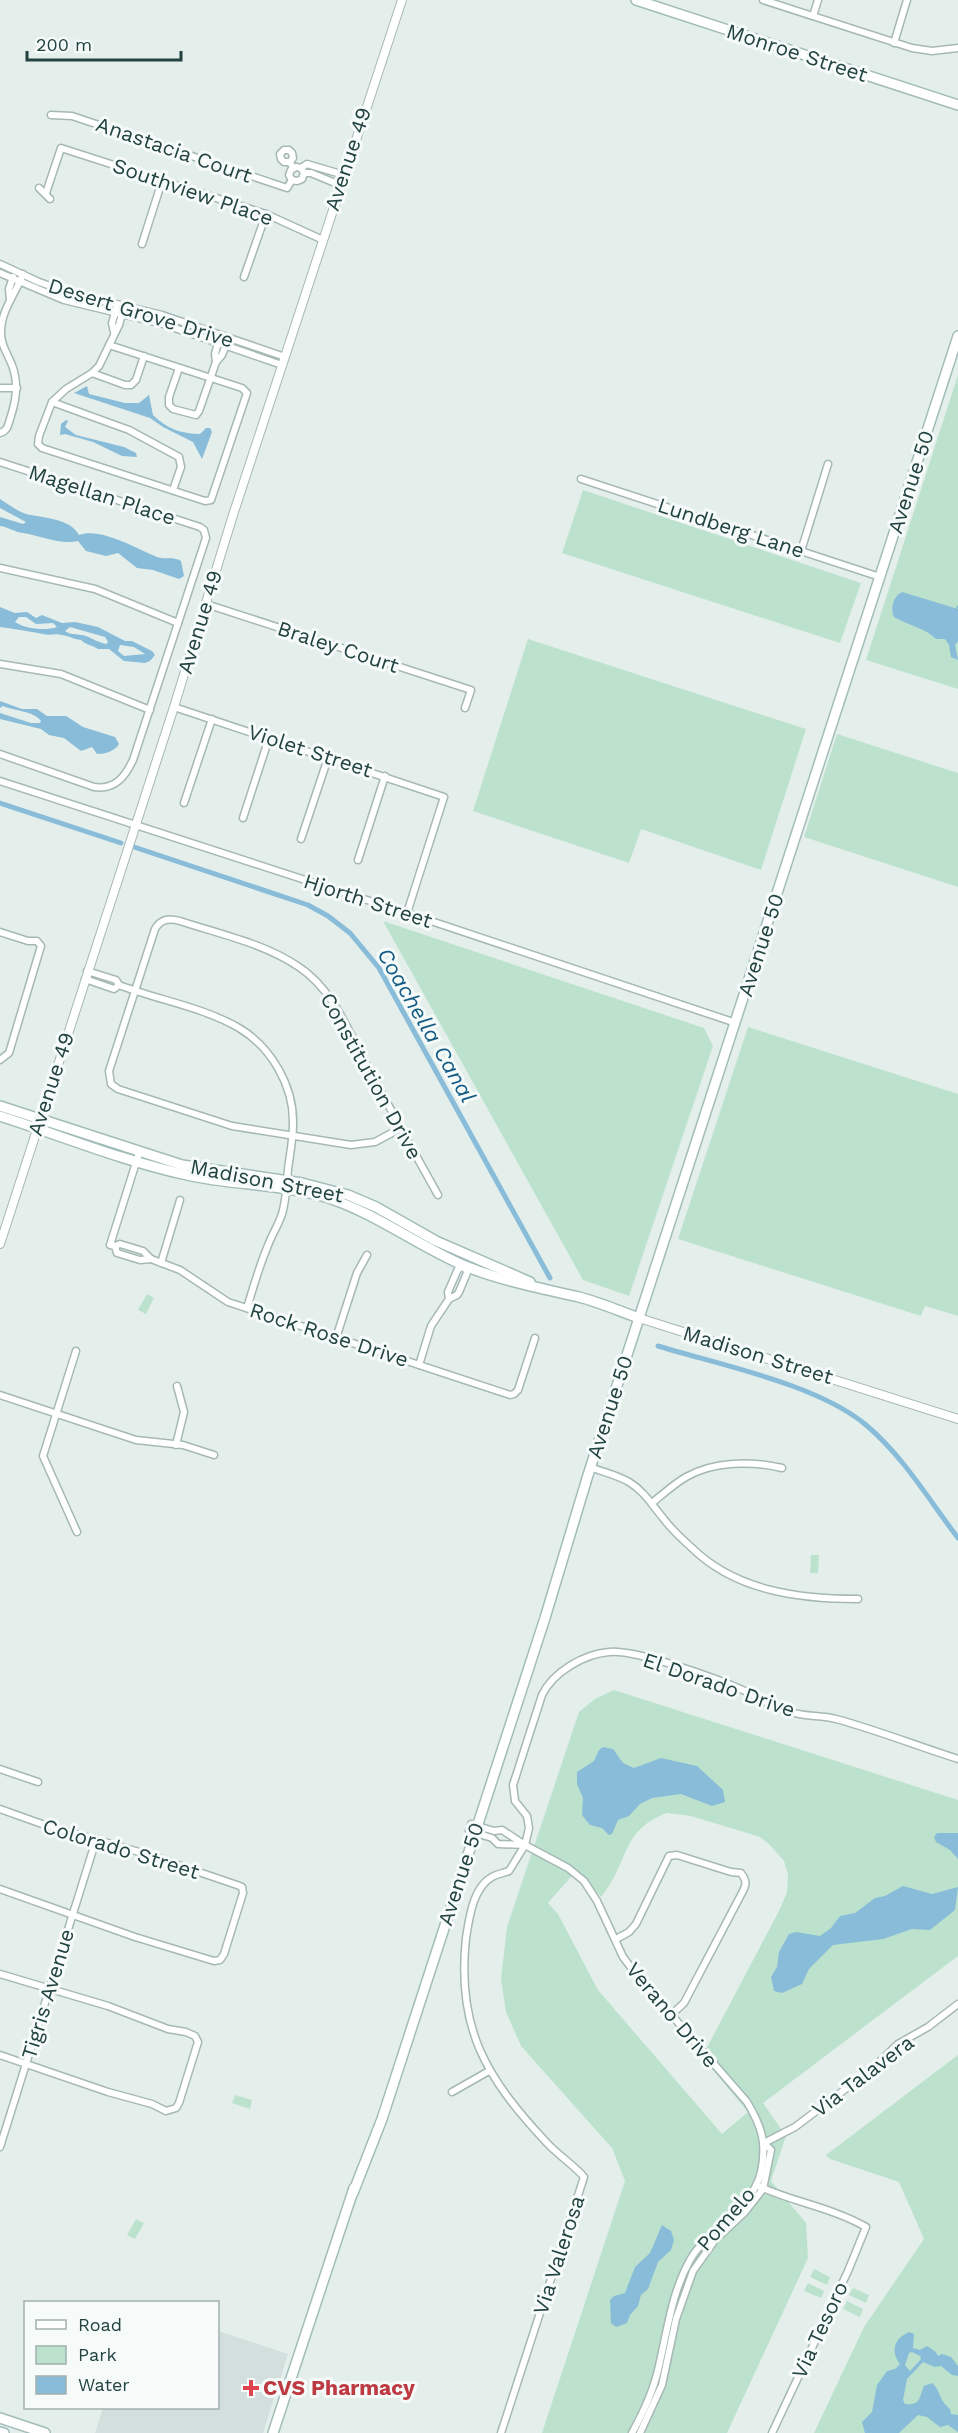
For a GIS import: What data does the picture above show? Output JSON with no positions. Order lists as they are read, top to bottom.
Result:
{
  "streets": {
    "main road": ["Monroe Street", "Avenue 50", "Madison Street"],
    "street": [
      "Anastacia Court",
      "Avenue 49",
      "Southview Place",
      "Desert Grove Drive",
      "Magellan Place",
      "Lundberg Lane",
      "Braley Court",
      "Violet Street",
      "Hjorth Street",
      "Constitution Drive",
      "Rock Rose Drive",
      "El Dorado Drive",
      "Colorado Street",
      "Tigris Avenue",
      "Verano Drive",
      "Via Talavera",
      "Pomelo",
      "Via Valerosa",
      "Via Tesoro"
    ]
  },
  "crossings": [
    ["Avenue 49", "Southview Place"],
    ["Avenue 49", "Desert Grove Drive"],
    ["Avenue 49", "Braley Court"],
    ["Avenue 49", "Violet Street"],
    ["Avenue 49", "Hjorth Street"],
    ["Avenue 49", "Madison Street"],
    ["Avenue 50", "Lundberg Lane"],
    ["Avenue 50", "Hjorth Street"],
    ["Avenue 50", "Madison Street"],
    ["Avenue 50", "Verano Drive"],
    ["Violet Street", "Hjorth Street"],
    ["Madison Street", "Rock Rose Drive"],
    ["El Dorado Drive", "Verano Drive"],
    ["El Dorado Drive", "Via Valerosa"],
    ["Colorado Street", "Tigris Avenue"],
    ["Verano Drive", "Via Talavera"],
    ["Verano Drive", "Pomelo"],
    ["Verano Drive", "Via Valerosa"],
    ["Via Talavera", "Pomelo"],
    ["Pomelo", "Via Tesoro"]
  ],
  "water": ["Coachella Canal"],
  "places": {
    "health": ["CVS Pharmacy"]
  },
  "legend": ["Road", "Park", "Water"],
  "scale_bar": "200 m"
}
